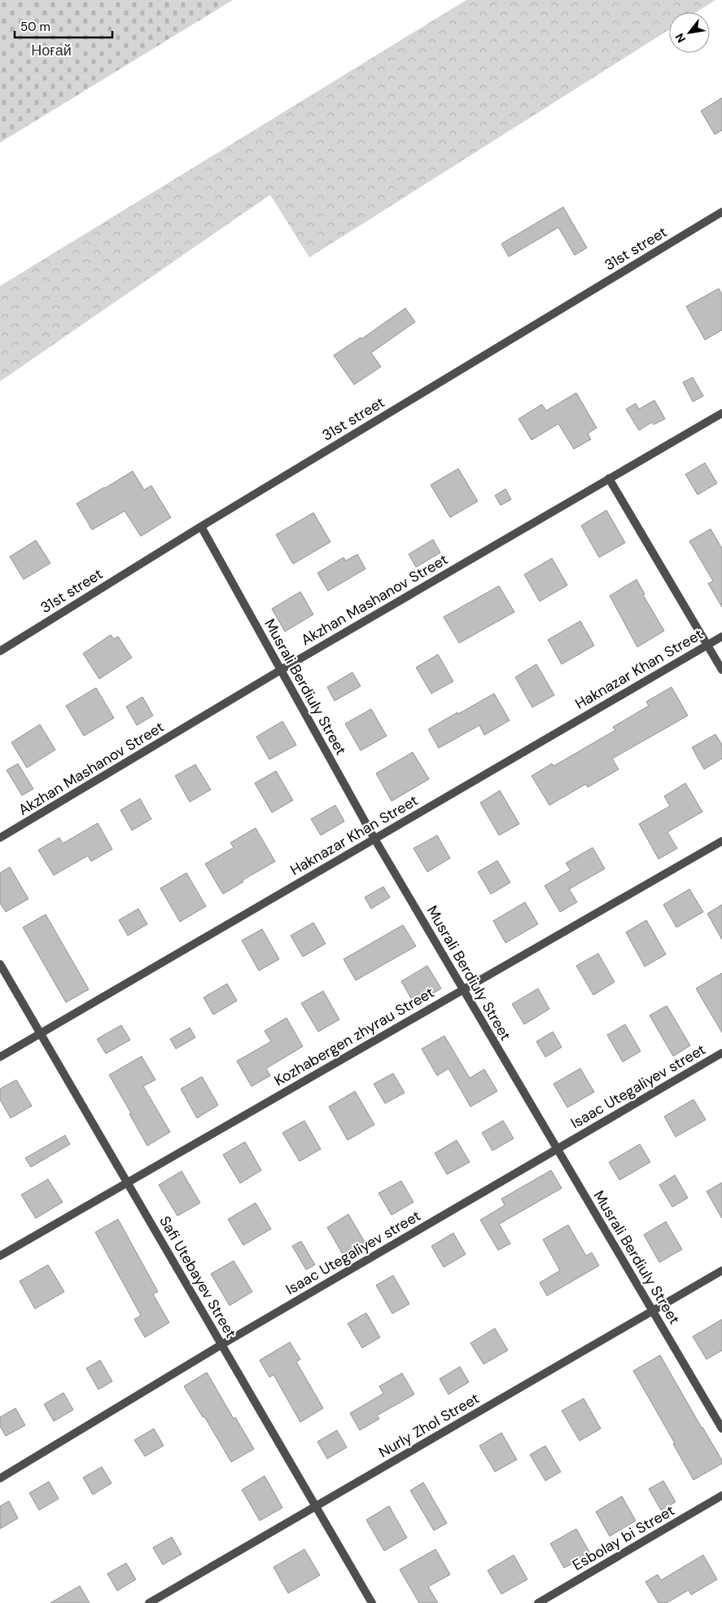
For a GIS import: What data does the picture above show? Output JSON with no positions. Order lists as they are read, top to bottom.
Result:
{
  "streets": {
    "street": [
      "31st street",
      "Akzhan Mashanov Street",
      "Haknazar Khan Street",
      "Musrali Berdiuly Street",
      "Kozhabergen zhyrau Street",
      "Isaac Utegaliyev street",
      "Safi Utebayev Street",
      "Nurly Zhol Street",
      "Esbolay bi Street"
    ]
  },
  "crossings": [
    ["31st street", "Musrali Berdiuly Street"],
    ["Akzhan Mashanov Street", "Musrali Berdiuly Street"],
    ["Haknazar Khan Street", "Musrali Berdiuly Street"],
    ["Haknazar Khan Street", "Safi Utebayev Street"],
    ["Musrali Berdiuly Street", "Kozhabergen zhyrau Street"],
    ["Musrali Berdiuly Street", "Isaac Utegaliyev street"],
    ["Musrali Berdiuly Street", "Nurly Zhol Street"],
    ["Kozhabergen zhyrau Street", "Safi Utebayev Street"],
    ["Isaac Utegaliyev street", "Safi Utebayev Street"],
    ["Safi Utebayev Street", "Nurly Zhol Street"]
  ],
  "parks": ["Ноғай"],
  "scale_bar": "50 m",
  "north": "bottom left"
}
